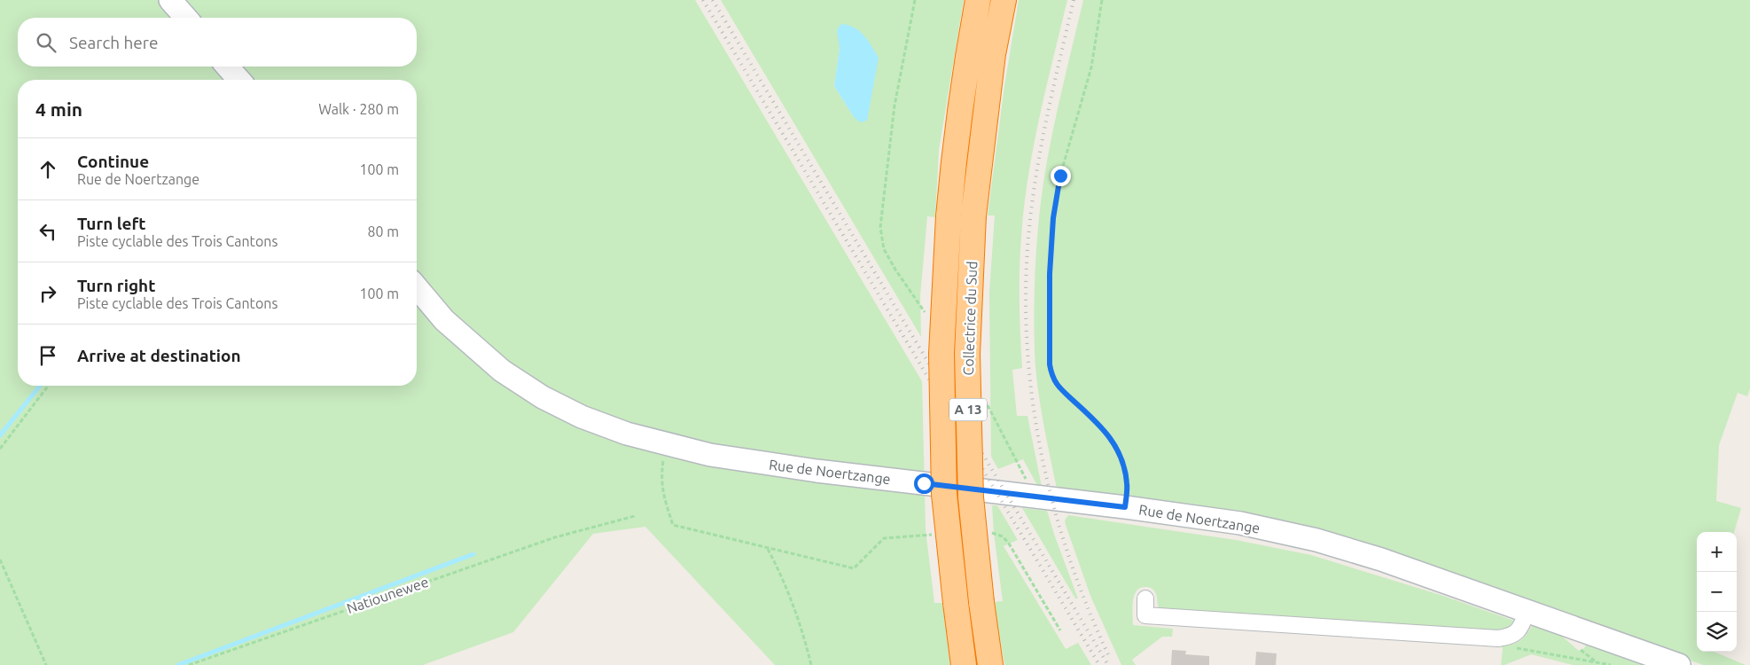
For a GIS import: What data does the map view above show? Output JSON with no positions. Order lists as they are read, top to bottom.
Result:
{
  "streets": {
    "highway": ["Collectrice du Sud", "A 13"],
    "main road": ["Rue de Noertzange"],
    "path": ["Natiounewee"]
  },
  "page": {
    "search": "Search here",
    "heading": ["4 min", "Walk · 280 m"],
    "list": [
      ["Continue", "Rue de Noertzange", "100 m"],
      ["Turn left", "Piste cyclable des Trois Cantons", "80 m"],
      ["Turn right", "Piste cyclable des Trois Cantons", "100 m"],
      "Arrive at destination"
    ],
    "map_buttons": ["+", "−"]
  }
}
